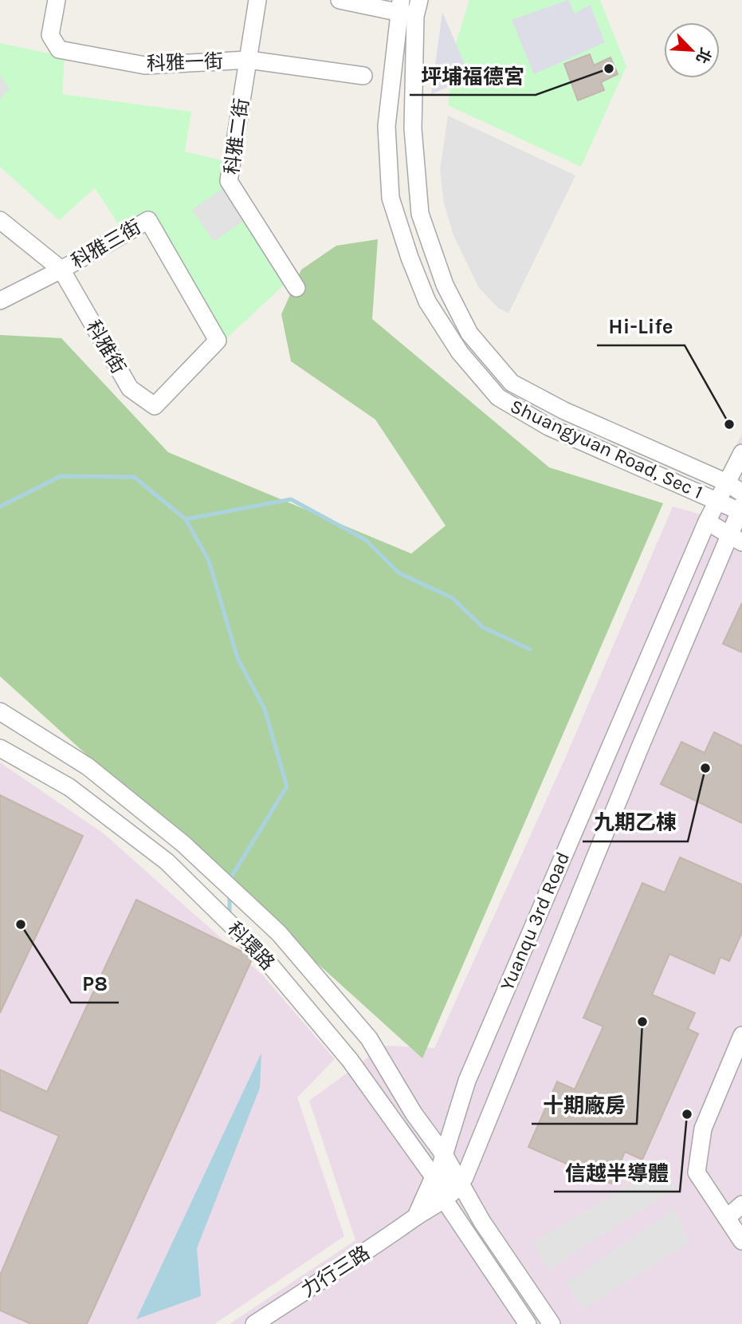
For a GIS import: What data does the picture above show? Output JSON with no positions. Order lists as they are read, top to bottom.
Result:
{
  "streets": {
    "street": [
      "科雅一街",
      "科雅二街",
      "科雅三街",
      "科雅街",
      "Shuangyuan Road, Sec 1",
      "Yuanqu 3rd Road",
      "科環路",
      "力行三路"
    ]
  },
  "crossings": [
    ["科雅一街", "科雅二街"],
    ["科雅三街", "科雅街"],
    ["Shuangyuan Road, Sec 1", "Yuanqu 3rd Road"],
    ["Yuanqu 3rd Road", "科環路"],
    ["Yuanqu 3rd Road", "力行三路"],
    ["科環路", "力行三路"]
  ],
  "places": [
    "坪埔福德宮",
    "Hi-Life",
    "九期乙棟",
    "P8",
    "十期廠房",
    "信越半導體"
  ],
  "north": "bottom right"
}
